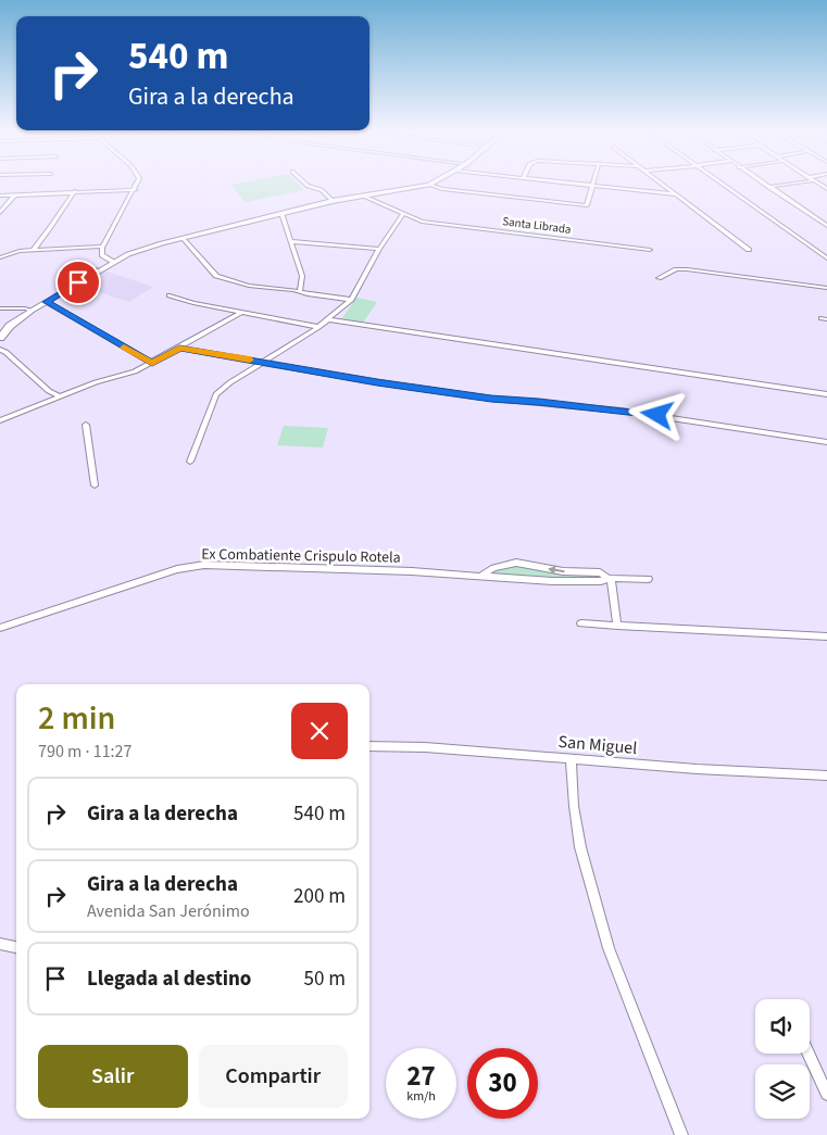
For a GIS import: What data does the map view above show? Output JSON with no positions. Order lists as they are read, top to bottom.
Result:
{
  "streets": {
    "street": ["Santa Librada", "Ex Combatiente Crispulo Rotela", "San Miguel"]
  },
  "page": {
    "turn": ["540 m", "Gira a la derecha"],
    "heading": ["2 min", "790 m · 11:27"],
    "list": [
      {
        "name": "Gira a la derecha",
        "value": "540 m"
      },
      {
        "name": "Gira a la derecha",
        "note": "Avenida San Jerónimo",
        "value": "200 m"
      },
      {
        "name": "Llegada al destino",
        "value": "50 m"
      }
    ],
    "buttons": ["Salir", "Compartir"],
    "speed": "27 km/h",
    "limit": "30"
  }
}
